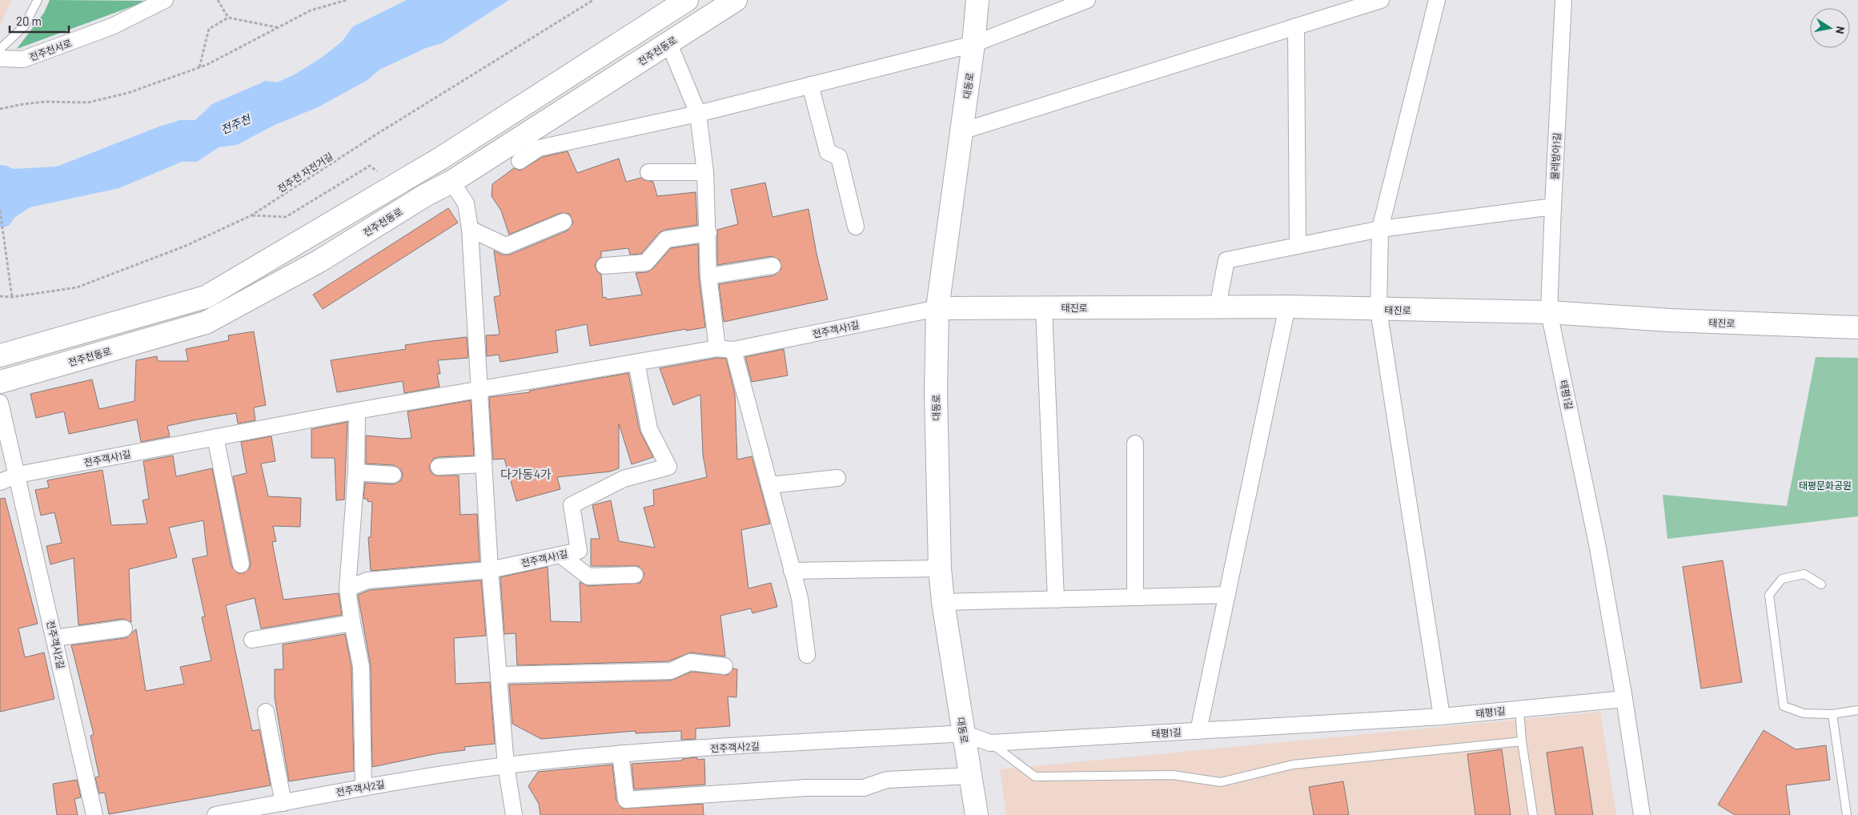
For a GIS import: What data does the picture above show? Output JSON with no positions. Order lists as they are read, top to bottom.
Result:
{
  "streets": {
    "street": [
      "전주천서로",
      "전주천동로",
      "대동로",
      "물레방아1길",
      "태진로",
      "전주객사1길",
      "태평1길",
      "전주객사2길"
    ],
    "path": ["전주천 자전거길"]
  },
  "crossings": [
    ["대동로", "태진로"],
    ["대동로", "전주객사1길"],
    ["대동로", "태평1길"],
    ["대동로", "전주객사2길"],
    ["물레방아1길", "태진로"],
    ["물레방아1길", "태평1길"],
    ["태진로", "전주객사1길"],
    ["태진로", "태평1길"],
    ["전주객사1길", "전주객사2길"],
    ["태평1길", "전주객사2길"]
  ],
  "districts": ["다가동4가"],
  "water": ["전주천"],
  "parks": ["태평문화공원"],
  "scale_bar": "20 m",
  "north": "right"
}
